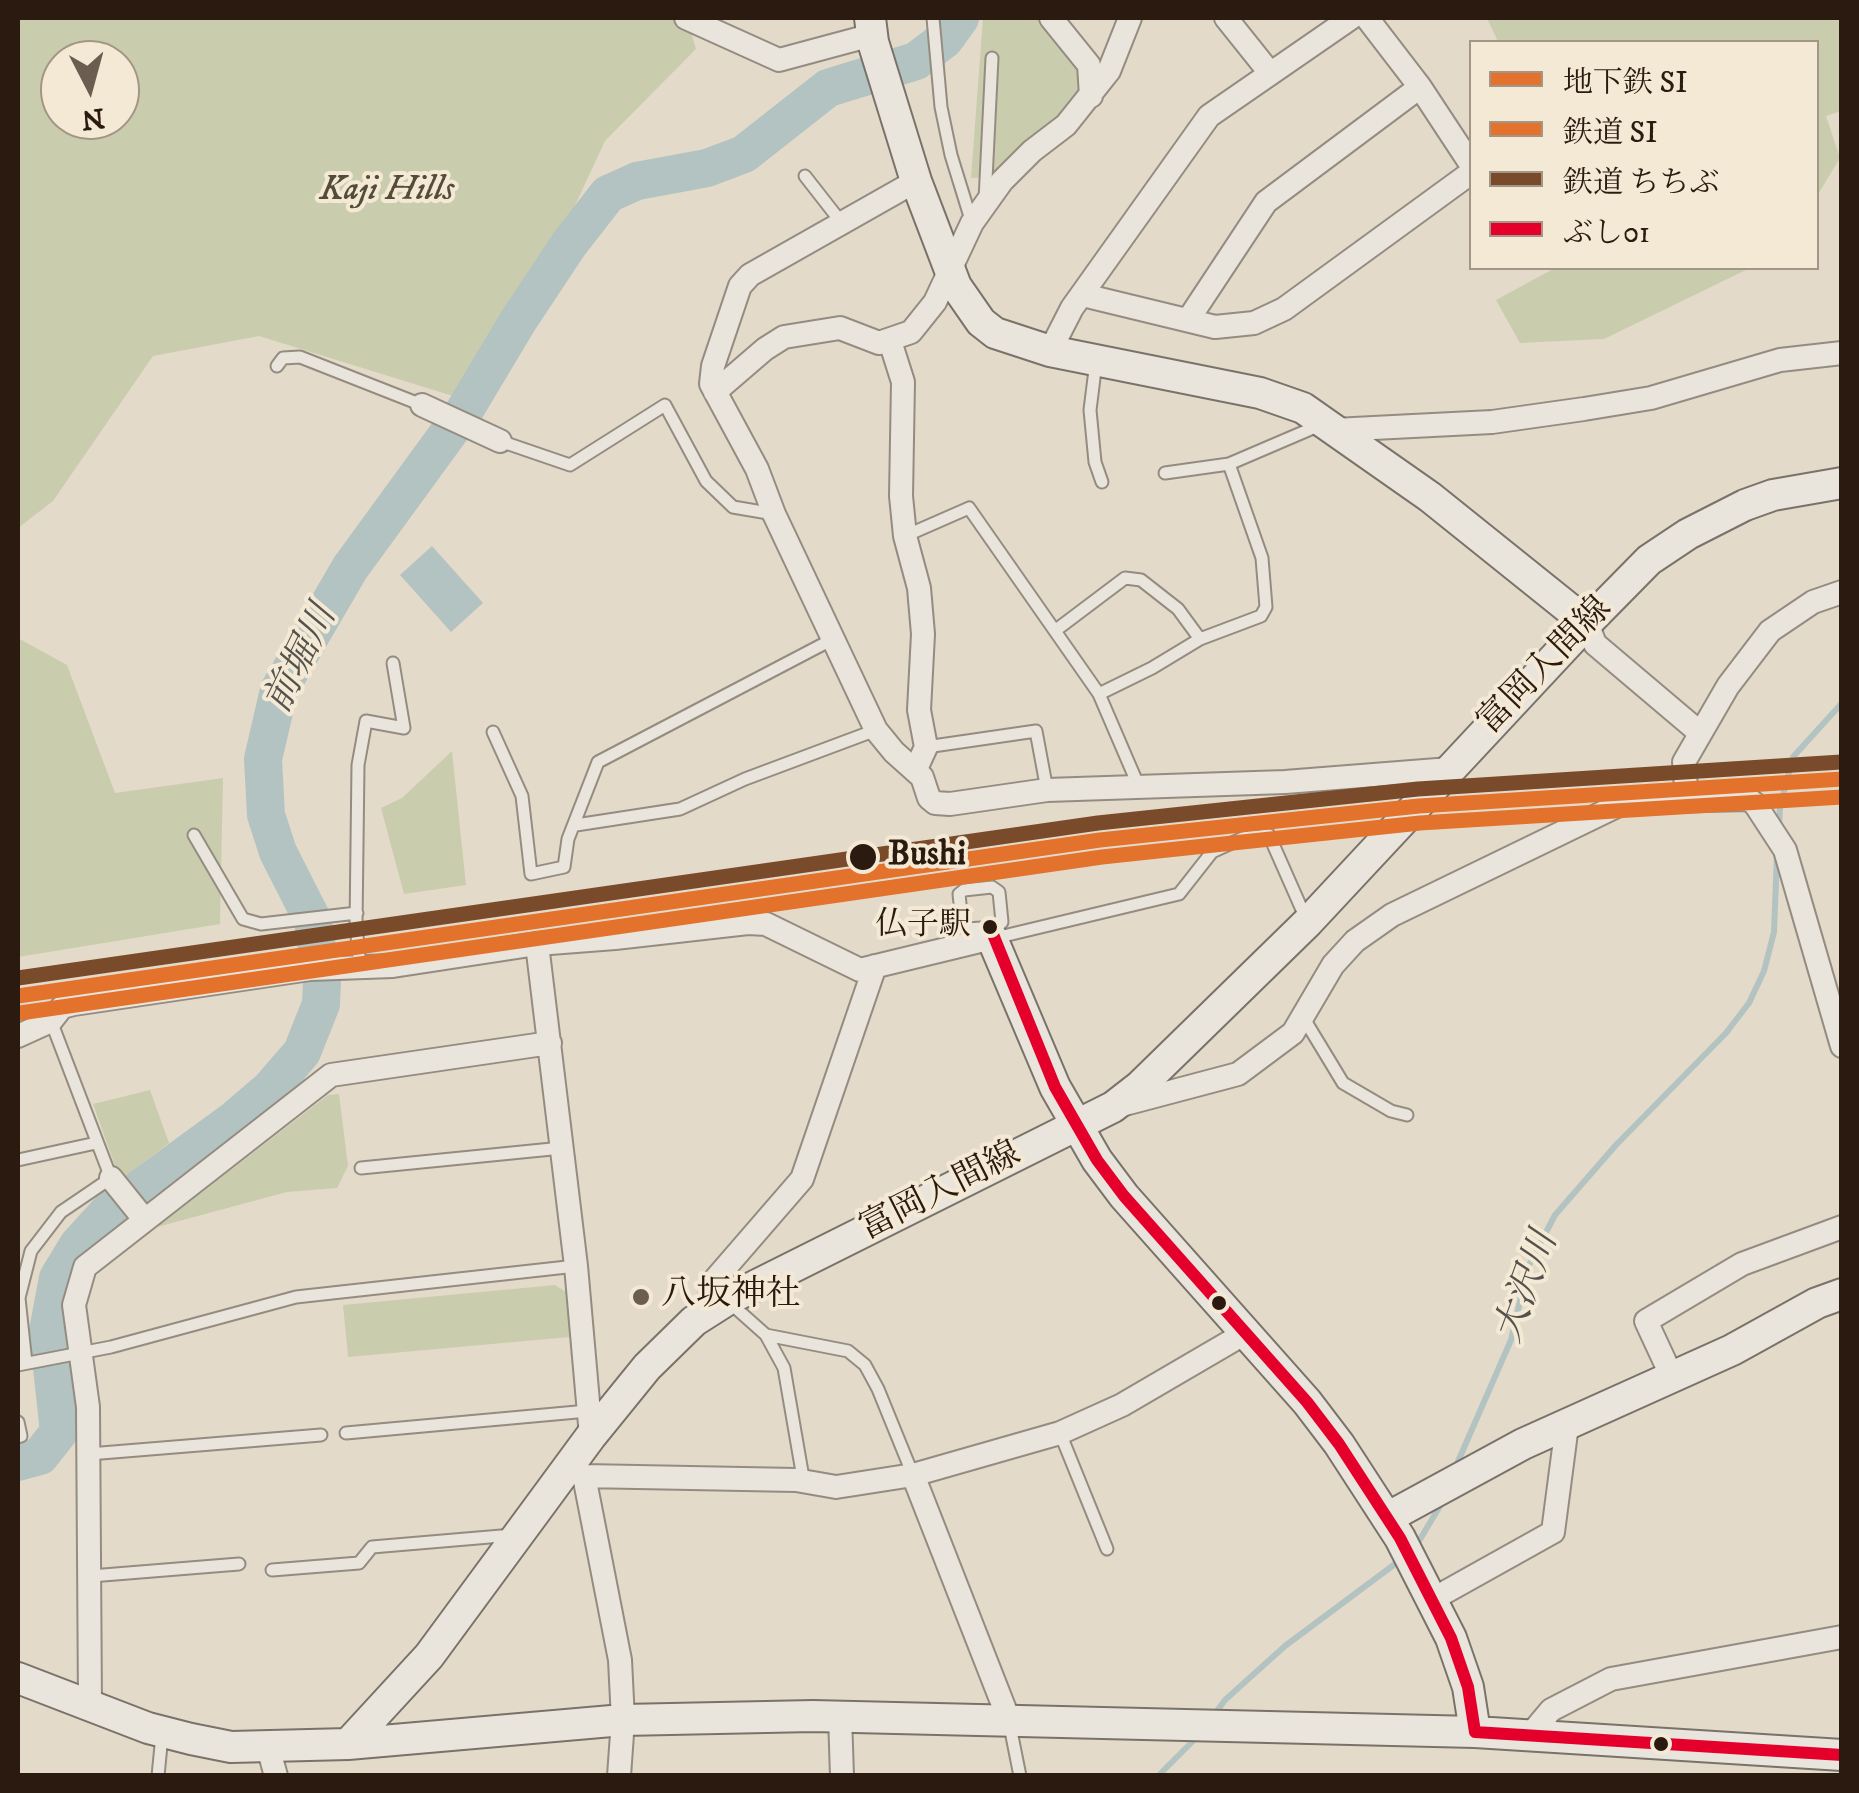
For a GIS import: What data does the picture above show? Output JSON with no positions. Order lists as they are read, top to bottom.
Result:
{
  "streets": {
    "street": ["富岡入間線"]
  },
  "water": ["前堀川", "大沢川"],
  "parks": ["Kaji Hills"],
  "places": ["Bushi", "仏子駅", "八坂神社"],
  "lines": [
    "rail line ちちぶ",
    "metro line SI",
    "rail line SI",
    "transit line ぶし01"
  ],
  "legend": [
    "地下鉄 SI",
    "鉄道 SI",
    "鉄道 ちちぶ",
    "ぶし01"
  ],
  "north": "bottom"
}
